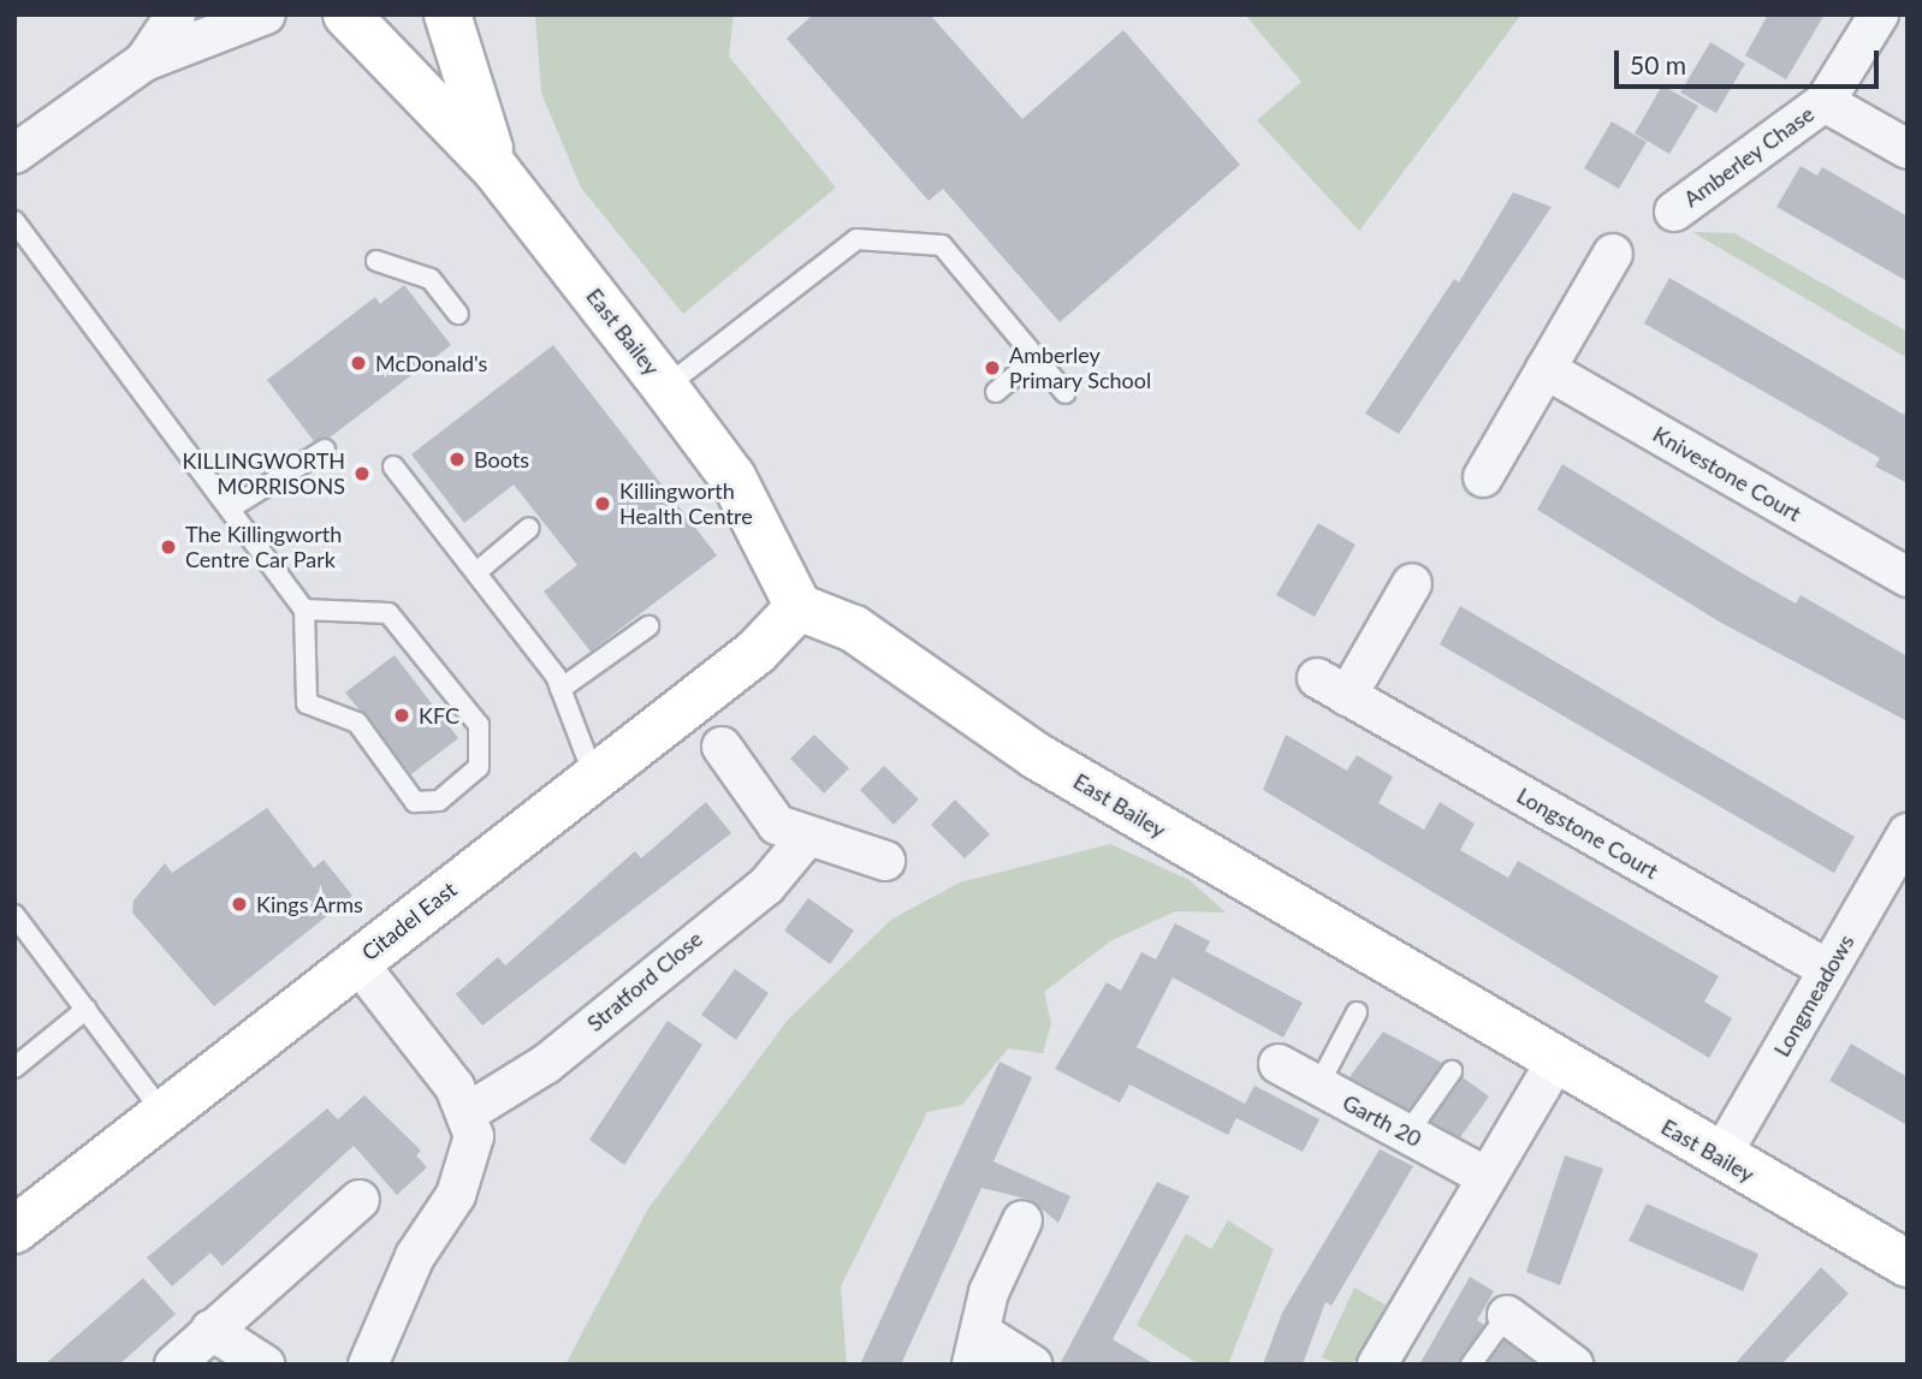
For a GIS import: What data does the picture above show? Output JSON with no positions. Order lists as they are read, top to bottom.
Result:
{
  "streets": {
    "street": [
      "Amberley Chase",
      "East Bailey",
      "Knivestone Court",
      "Longstone Court",
      "Citadel East",
      "Stratford Close",
      "Longmeadows",
      "Garth 20"
    ]
  },
  "crossings": [
    ["East Bailey", "Citadel East"],
    ["East Bailey", "Longmeadows"],
    ["Longstone Court", "Longmeadows"]
  ],
  "places": [
    "McDonald's",
    "Amberley Primary School",
    "Boots",
    "KILLINGWORTH MORRISONS",
    "Killingworth Health Centre",
    "The Killingworth Centre Car Park",
    "KFC",
    "Kings Arms"
  ],
  "scale_bar": "50 m"
}
